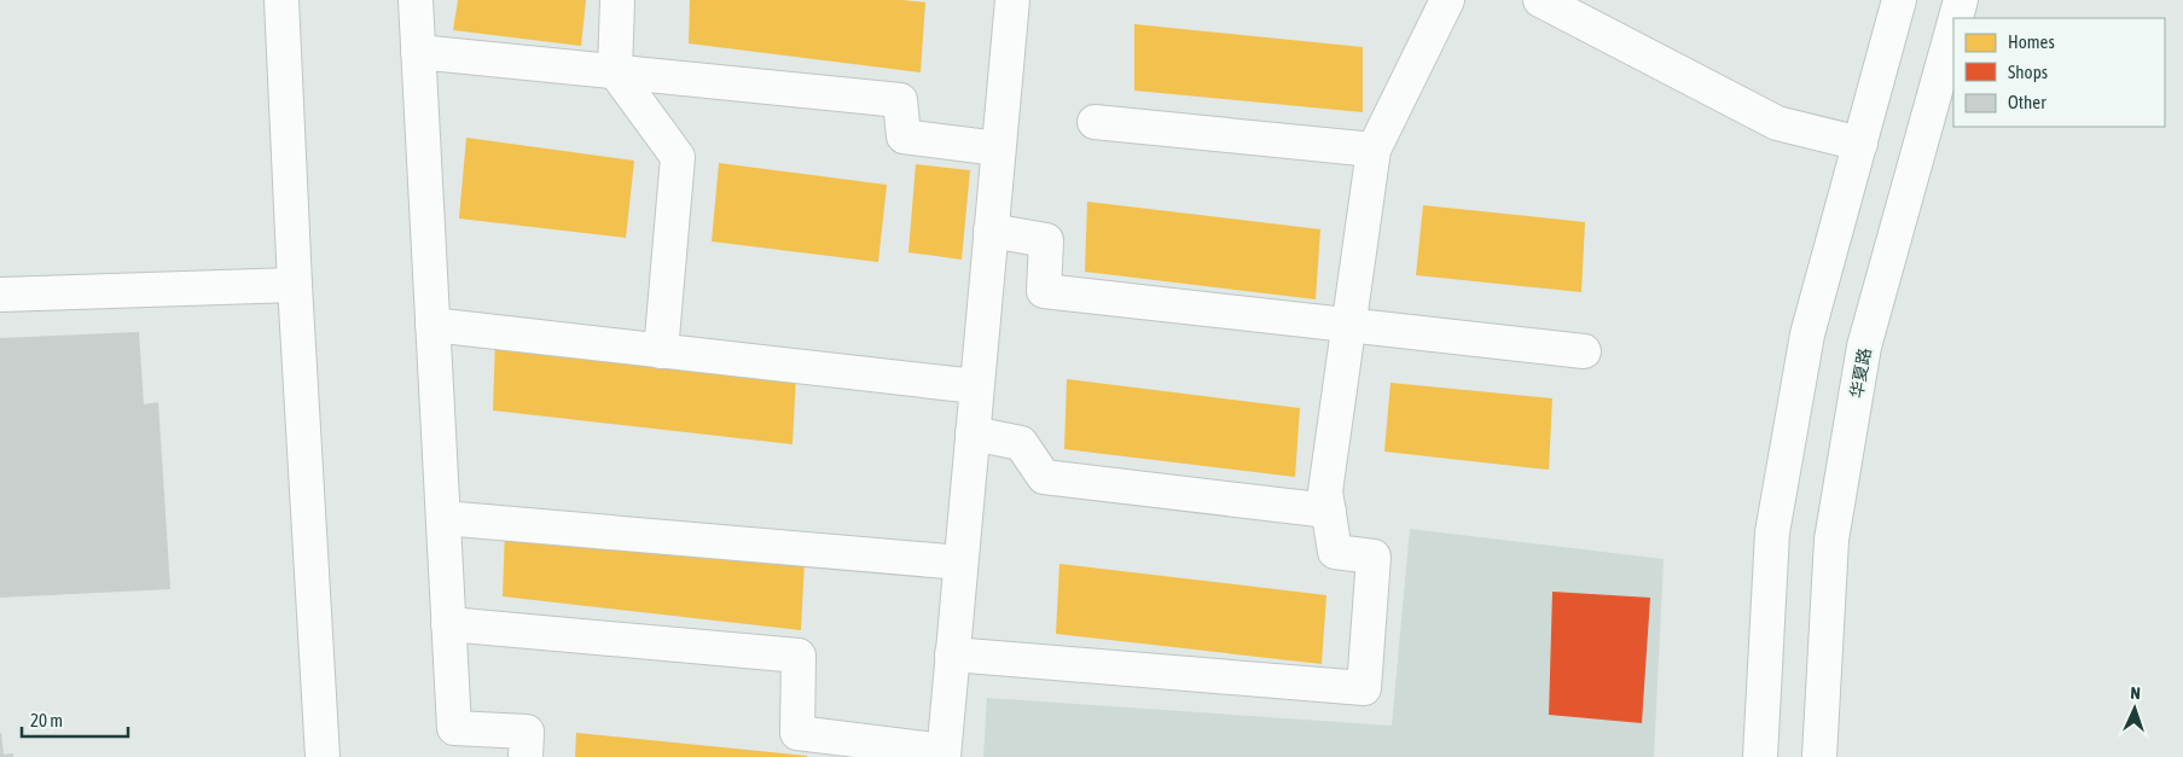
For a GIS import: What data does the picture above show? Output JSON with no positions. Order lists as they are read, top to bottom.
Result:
{
  "streets": {
    "street": ["华夏路"]
  },
  "legend": ["Homes", "Shops", "Other"],
  "scale_bar": "20 m",
  "north": "top"
}
